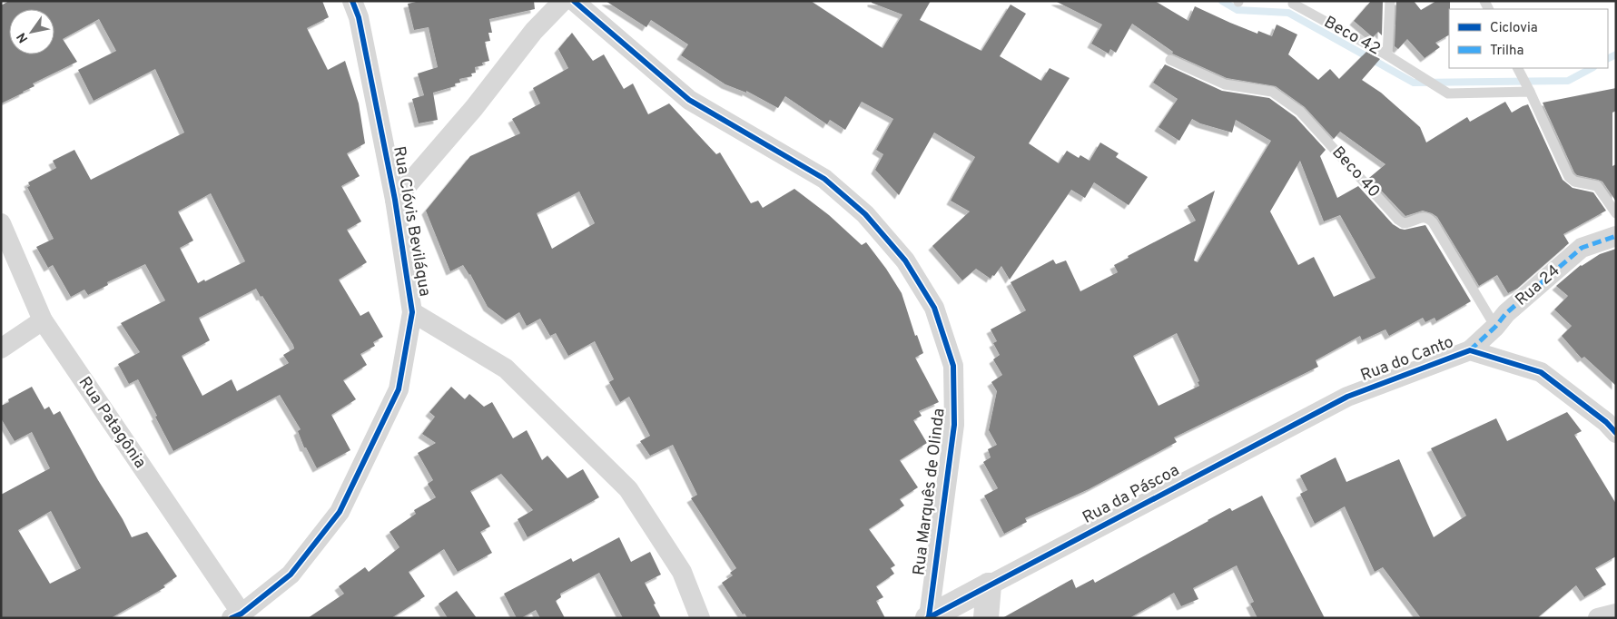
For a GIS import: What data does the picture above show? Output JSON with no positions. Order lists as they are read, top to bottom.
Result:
{
  "streets": {
    "street": [
      "Rua Clóvis Beviláqua",
      "Rua 24",
      "Rua do Canto",
      "Rua Patagônia",
      "Rua Marquês de Olinda",
      "Rua da Páscoa"
    ],
    "lane": ["Beco 42", "Beco 40"]
  },
  "crossings": [
    ["Beco 40", "Rua 24"],
    ["Rua Clóvis Beviláqua", "Rua Patagônia"],
    ["Rua 24", "Rua do Canto"],
    ["Rua do Canto", "Rua da Páscoa"],
    ["Rua Marquês de Olinda", "Rua da Páscoa"]
  ],
  "legend": ["Ciclovia", "Trilha"],
  "north": "bottom left"
}
